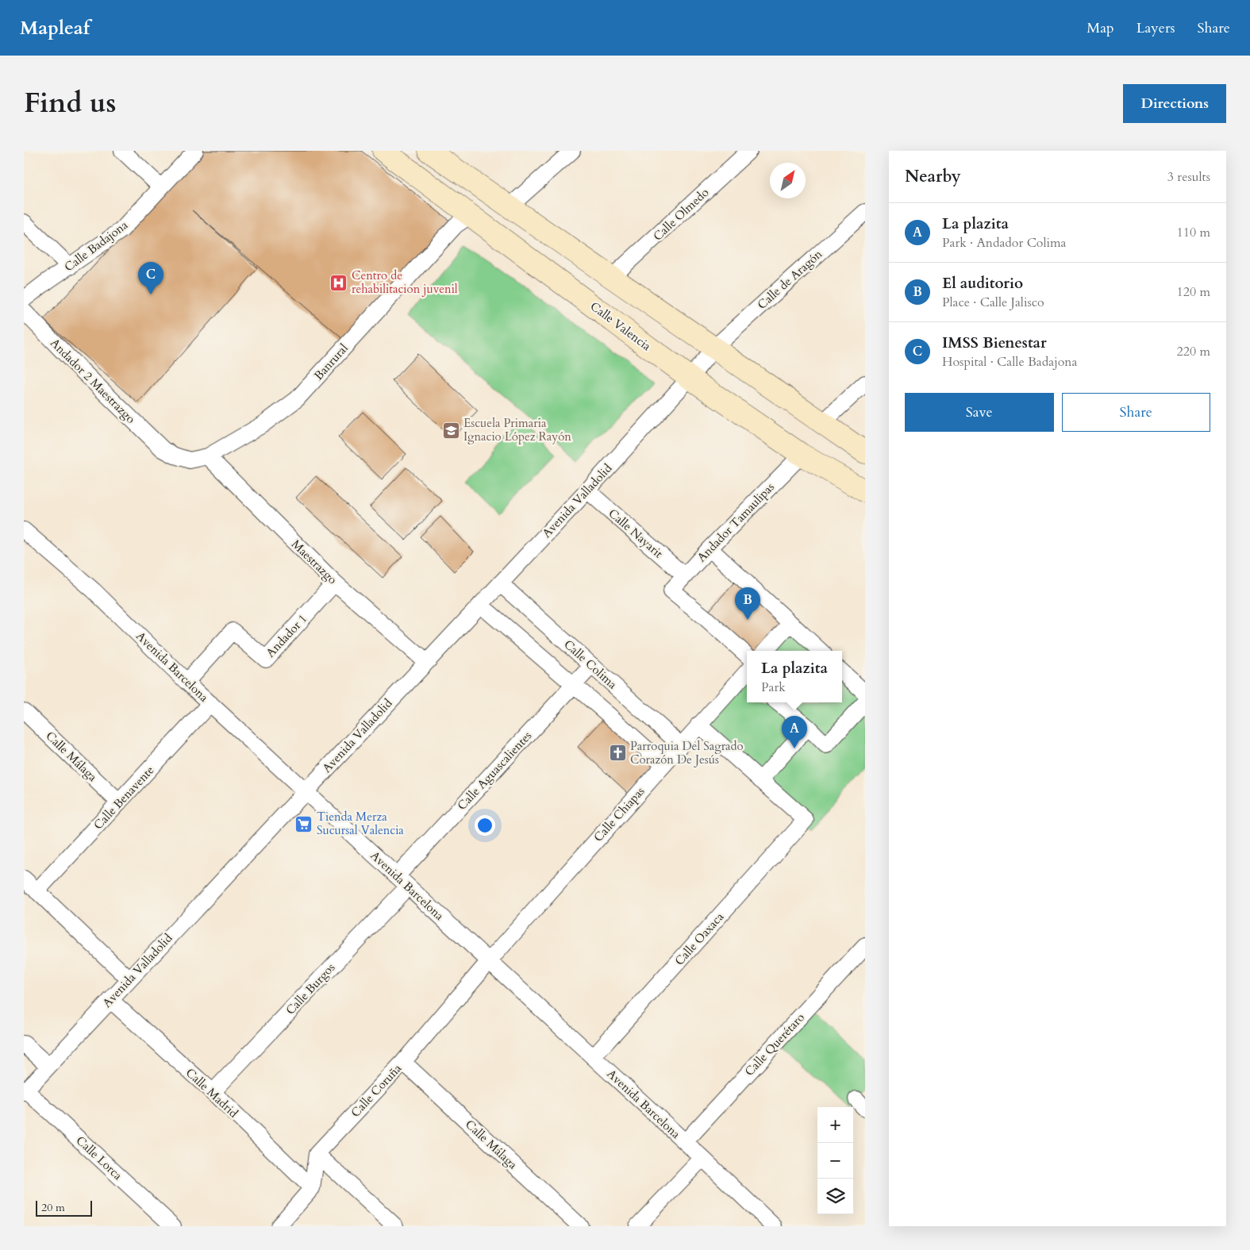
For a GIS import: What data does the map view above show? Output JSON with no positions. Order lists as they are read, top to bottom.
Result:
{
  "streets": {
    "street": [
      "Calle Olmedo",
      "Calle Badajona",
      "Calle de Aragón",
      "Calle Valencia",
      "Banrural",
      "Andador 2 Maestrazgo",
      "Avenida Valladolid",
      "Andador Tamaulipas",
      "Calle Nayarit",
      "Maestrazgo",
      "Andador 1",
      "Calle Colima",
      "Avenida Barcelona",
      "Calle Málaga",
      "Calle Aguascalientes",
      "Calle Benavente",
      "Calle Chiapas",
      "Calle Oaxaca",
      "Calle Burgos",
      "Calle Querétaro",
      "Calle Coruña",
      "Calle Madrid",
      "Calle Lorca"
    ]
  },
  "crossings": [
    ["Calle de Aragón", "Calle Valencia"],
    ["Calle de Aragón", "Avenida Valladolid"],
    ["Calle Valencia", "Banrural"],
    ["Calle Valencia", "Avenida Valladolid"],
    ["Calle Valencia", "Andador Tamaulipas"],
    ["Banrural", "Andador 2 Maestrazgo"],
    ["Banrural", "Maestrazgo"],
    ["Avenida Valladolid", "Calle Nayarit"],
    ["Avenida Valladolid", "Maestrazgo"],
    ["Avenida Valladolid", "Calle Colima"],
    ["Avenida Valladolid", "Avenida Barcelona"],
    ["Avenida Valladolid", "Calle Madrid"],
    ["Avenida Valladolid", "Calle Lorca"],
    ["Andador Tamaulipas", "Calle Nayarit"],
    ["Maestrazgo", "Andador 1"],
    ["Andador 1", "Avenida Barcelona"],
    ["Calle Colima", "Calle Aguascalientes"],
    ["Calle Colima", "Calle Chiapas"],
    ["Avenida Barcelona", "Calle Aguascalientes"],
    ["Avenida Barcelona", "Calle Benavente"],
    ["Avenida Barcelona", "Calle Chiapas"],
    ["Avenida Barcelona", "Calle Oaxaca"],
    ["Avenida Barcelona", "Calle Burgos"],
    ["Avenida Barcelona", "Calle Querétaro"],
    ["Avenida Barcelona", "Calle Coruña"],
    ["Calle Málaga", "Calle Benavente"],
    ["Calle Málaga", "Calle Coruña"],
    ["Calle Aguascalientes", "Calle Burgos"],
    ["Calle Chiapas", "Calle Coruña"],
    ["Calle Burgos", "Calle Madrid"]
  ],
  "places": {
    "hospital": ["Centro de rehabilitacion juvenil"],
    "school or university": ["Escuela Primaria Ignacio López Rayón"],
    "church": ["Parroquia Del Sagrado Corazón De Jesús"],
    "supermarket": ["Tienda Merza Sucursal Valencia"]
  },
  "scale_bar": "20 m",
  "north": "top right",
  "page": {
    "header": "Mapleaf",
    "nav": ["Map", "Layers", "Share"],
    "title": "Find us",
    "buttons": [
      "Directions",
      ["Save", "Share"]
    ],
    "heading": ["Nearby", "3 results"],
    "list": [
      {
        "mark": "A",
        "name": "La plazita",
        "note": "Park · Andador Colima",
        "value": "110 m"
      },
      {
        "mark": "B",
        "name": "El auditorio",
        "note": "Place · Calle Jalisco",
        "value": "120 m"
      },
      {
        "mark": "C",
        "name": "IMSS Bienestar",
        "note": "Hospital · Calle Badajona",
        "value": "220 m"
      }
    ],
    "pins": ["C", "B", "A"],
    "popup": ["La plazita", "Park"],
    "map_buttons": ["+", "−"],
    "scale": "20 m"
  }
}
